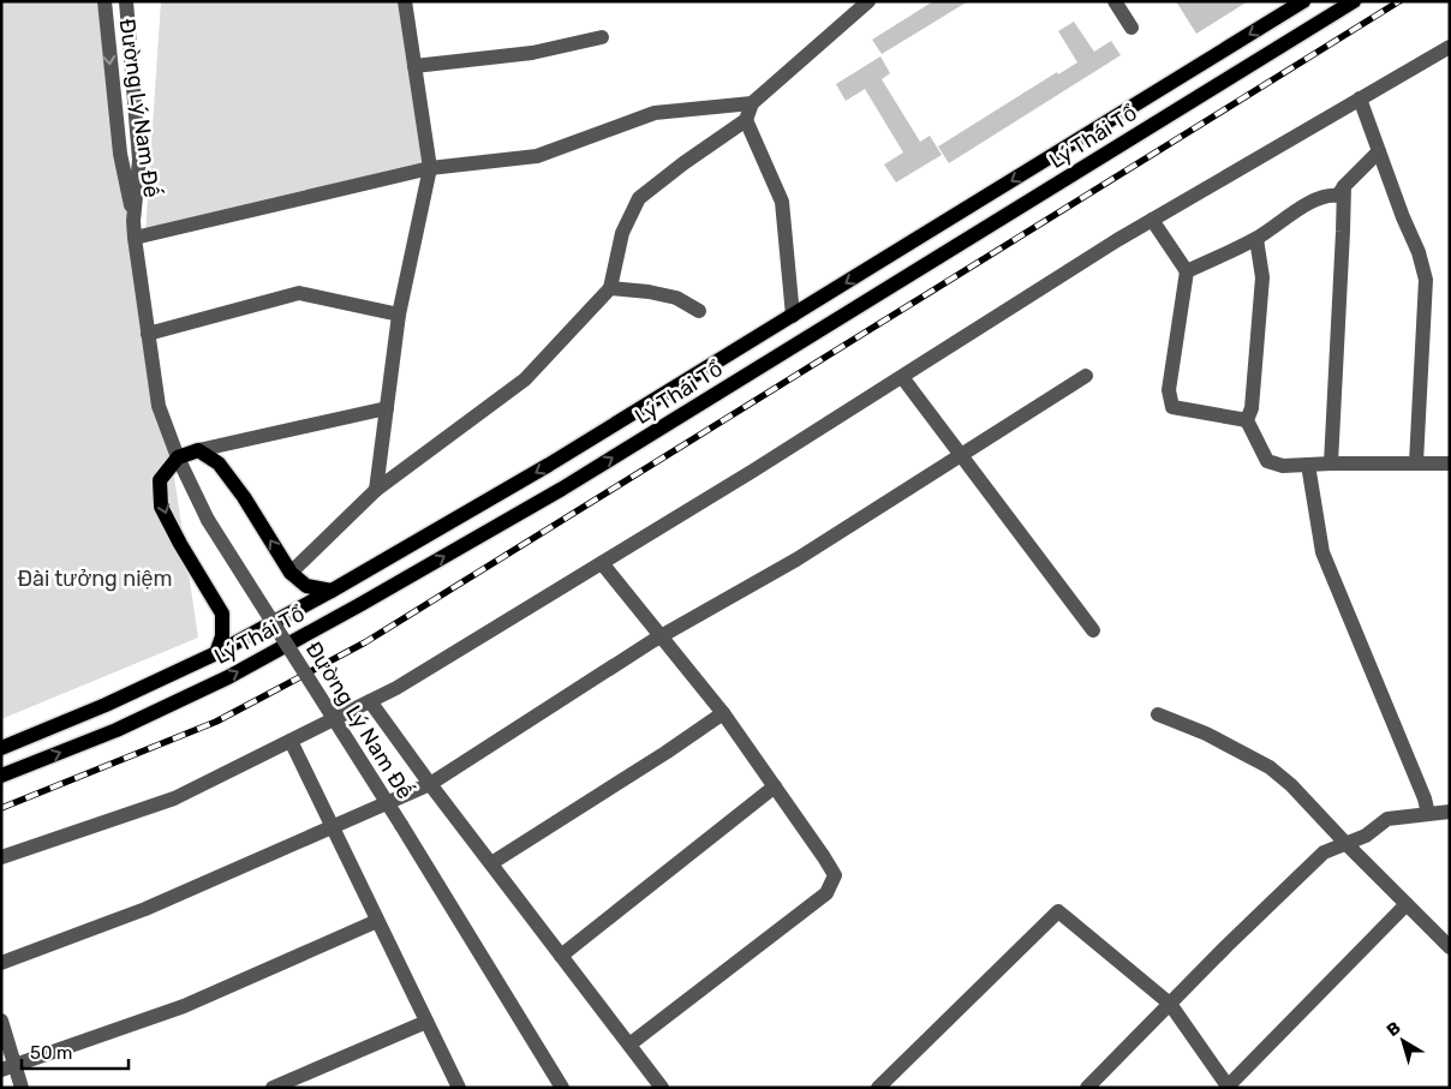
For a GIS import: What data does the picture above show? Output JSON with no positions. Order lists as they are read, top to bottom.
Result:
{
  "streets": {
    "main road": ["Lý Thái Tổ"],
    "street": ["Đường Lý Nam Đế"]
  },
  "parks": ["Đài tưởng niệm"],
  "scale_bar": "50 m",
  "north": "top left"
}
